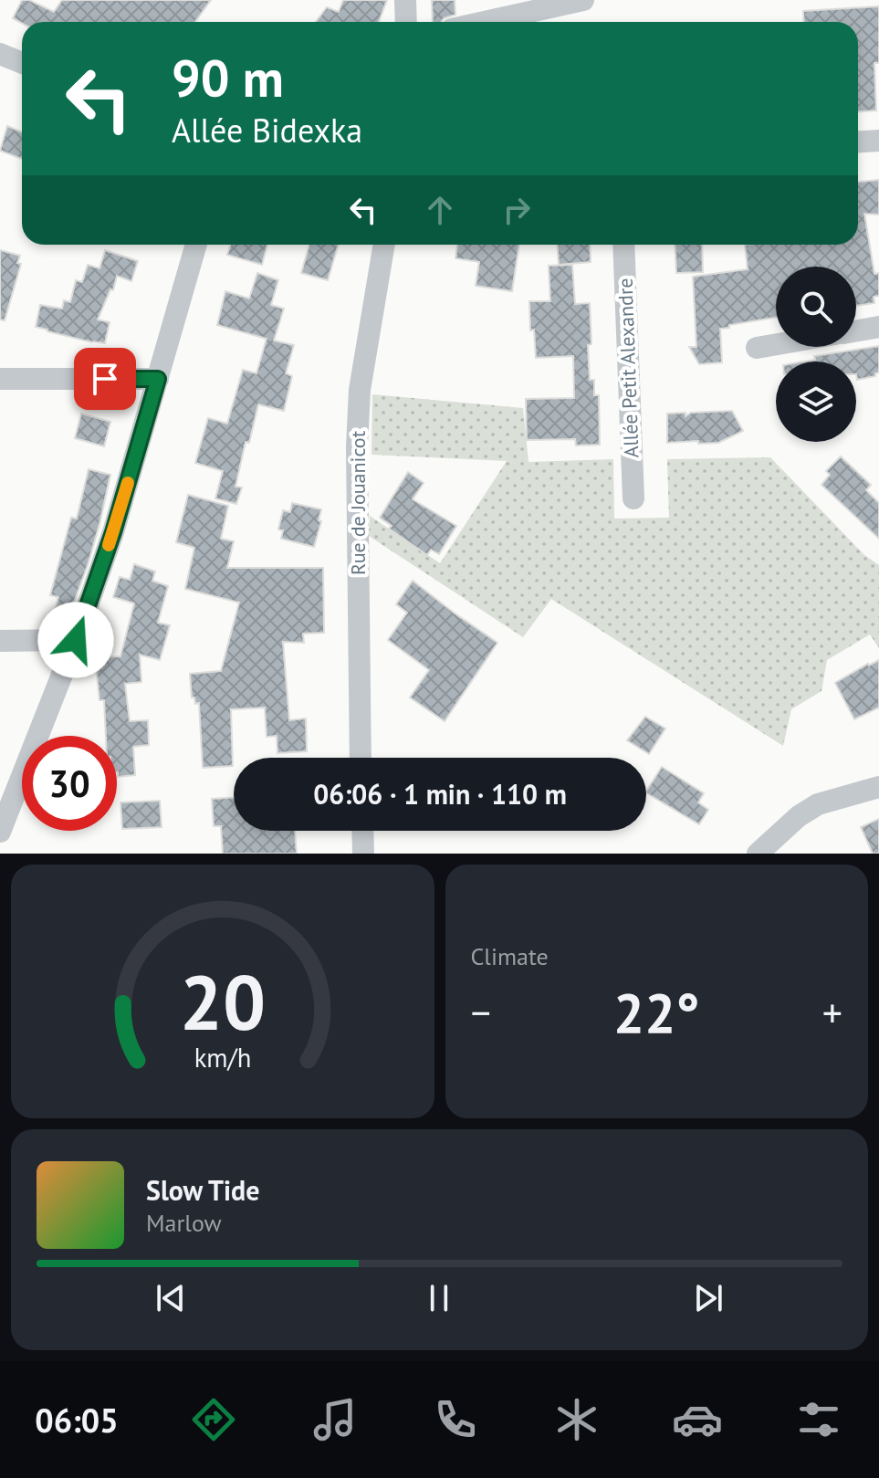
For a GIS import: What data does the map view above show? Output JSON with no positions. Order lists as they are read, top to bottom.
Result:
{
  "streets": {
    "street": ["Allée Petit Alexandre", "Rue de Jouanicot"]
  },
  "page": {
    "turn": ["90 m", "Allée Bidexka"],
    "limit": "30",
    "trip": "06:06 · 1 min · 110 m",
    "tile": "Climate",
    "heat": ["−", "22°", "+"],
    "song": ["Slow Tide", "Marlow"],
    "tabs": "06:05",
    "gauge": ["20", "km/h"]
  }
}
